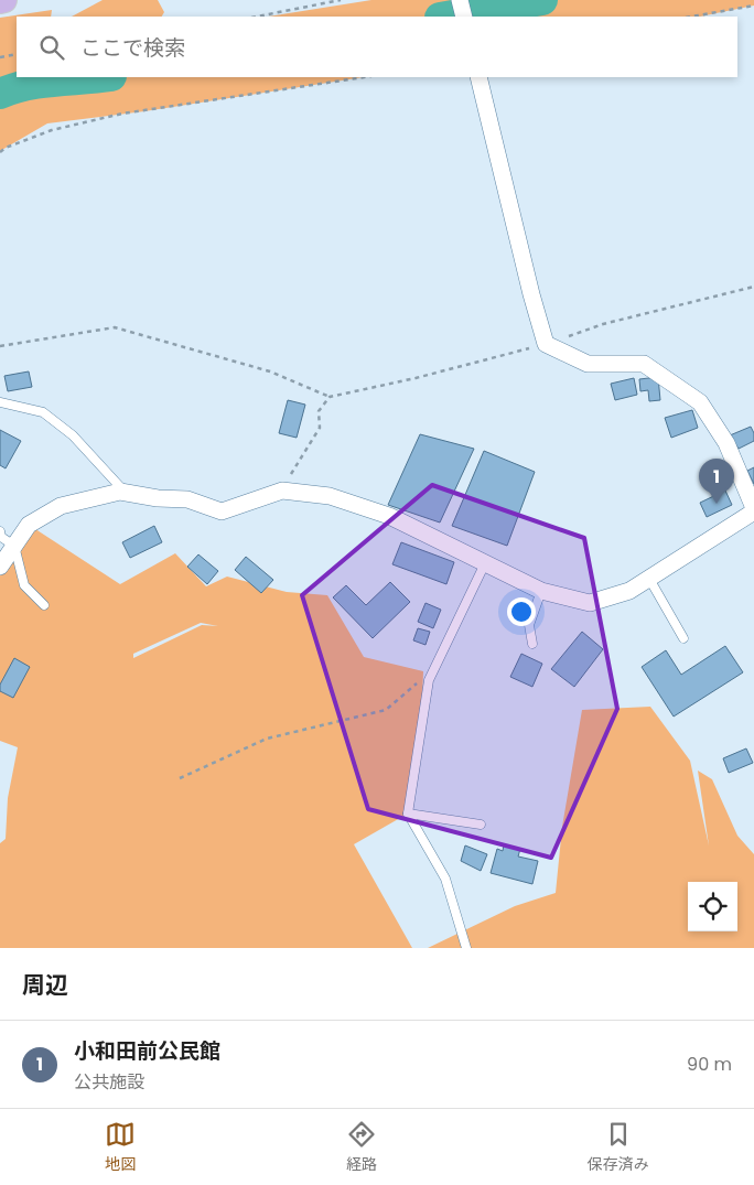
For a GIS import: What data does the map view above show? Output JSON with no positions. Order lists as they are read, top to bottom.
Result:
{
  "page": {
    "search": "ここで検索",
    "pins": "1",
    "heading": "周辺",
    "list": [
      {
        "mark": "1",
        "name": "小和田前公民館",
        "note": "公共施設",
        "value": "90 m"
      }
    ],
    "nav": ["地図", "経路", "保存済み"]
  }
}
